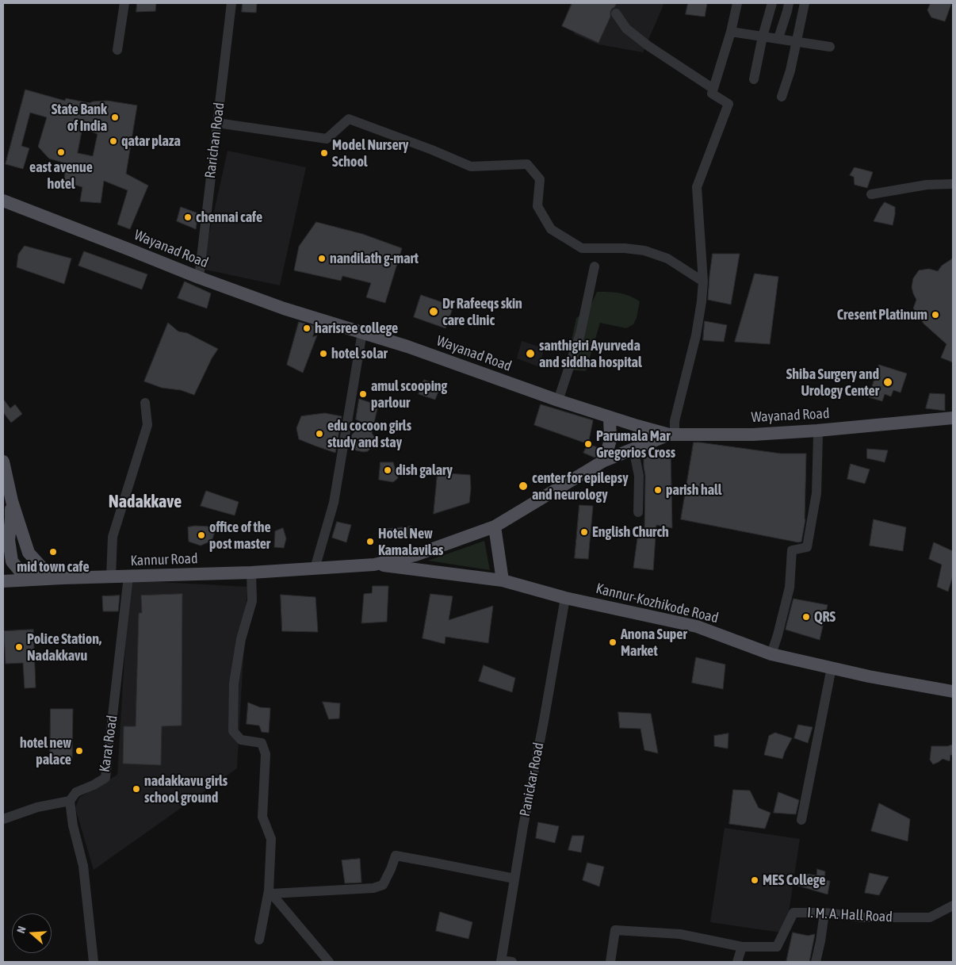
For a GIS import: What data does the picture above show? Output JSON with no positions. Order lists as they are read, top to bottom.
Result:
{
  "streets": {
    "main road": ["Wayanad Road", "Kannur Road", "Kannur-Kozhikode Road"],
    "street": [
      "Rarichan Road",
      "Karat Road",
      "Panickar Road",
      "I. M. A. Hall Road"
    ]
  },
  "crossings": [
    ["Rarichan Road", "Wayanad Road"],
    ["Kannur Road", "Kannur-Kozhikode Road"],
    ["Kannur Road", "Karat Road"],
    ["Kannur-Kozhikode Road", "Panickar Road"]
  ],
  "districts": ["Nadakkave"],
  "places": [
    "State Bank of India",
    "qatar plaza",
    "east avenue hotel",
    "Model Nursery School",
    "chennai cafe",
    "nandilath g-mart",
    "Dr Rafeeqs skin care clinic",
    "Cresent Platinum",
    "harisree college",
    "hotel solar",
    "santhigiri Ayurveda and siddha hospital",
    "Shiba Surgery and Urology Center",
    "amul scooping parlour",
    "edu cocoon girls study and stay",
    "Parumala Mar Gregorios Cross",
    "dish galary",
    "center for epilepsy and neurology",
    "parish hall",
    "English Church",
    "office of the post master",
    "Hotel New Kamalavilas",
    "mid town cafe",
    "QRS",
    "Anona Super Market",
    "Police Station, Nadakkavu",
    "hotel new palace",
    "nadakkavu girls school ground",
    "MES College"
  ],
  "north": "left"
}
